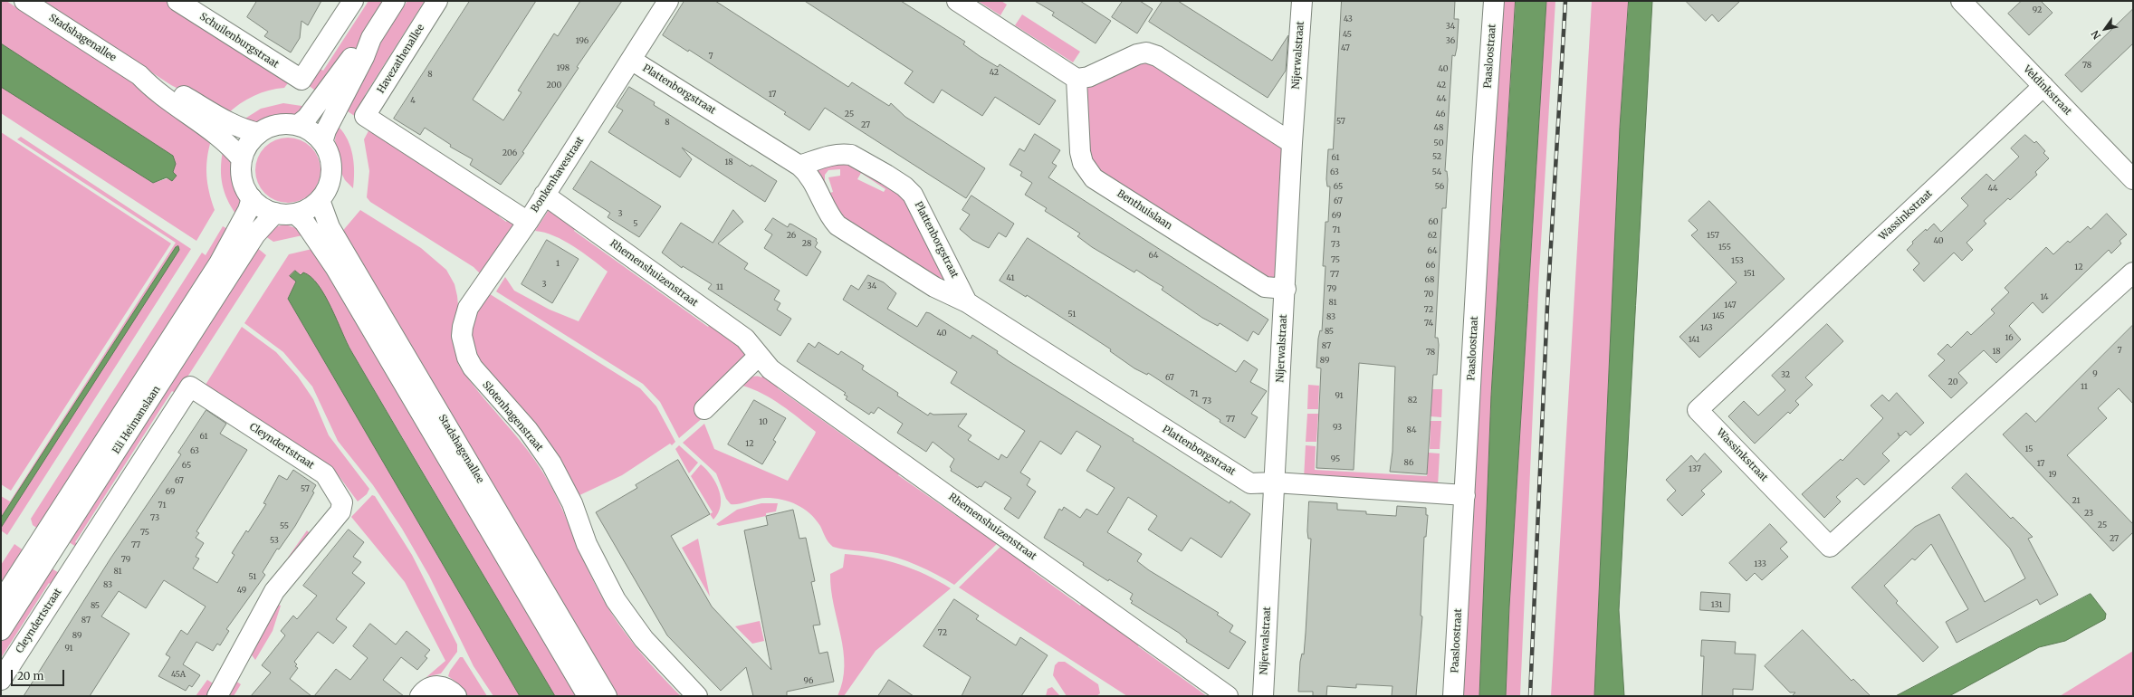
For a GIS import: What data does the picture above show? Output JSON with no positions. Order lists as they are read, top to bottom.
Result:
{
  "streets": {
    "street": [
      "Stadshagenallee",
      "Schuilenburgstraat",
      "Nijerwalstraat",
      "Paasloostraat",
      "Havezathenallee",
      "Plattenborgstraat",
      "Veldinkstraat",
      "Bonkenhavestraat",
      "Benthuislaan",
      "Wassinkstraat",
      "Rhemenshuizenstraat",
      "Slotenhagenstraat",
      "Eli Heimanslaan",
      "Cleyndertstraat"
    ]
  },
  "crossings": [
    ["Stadshagenallee", "Eli Heimanslaan"],
    ["Nijerwalstraat", "Plattenborgstraat"],
    ["Nijerwalstraat", "Benthuislaan"],
    ["Paasloostraat", "Plattenborgstraat"],
    ["Havezathenallee", "Bonkenhavestraat"],
    ["Plattenborgstraat", "Bonkenhavestraat"],
    ["Veldinkstraat", "Wassinkstraat"],
    ["Bonkenhavestraat", "Rhemenshuizenstraat"],
    ["Bonkenhavestraat", "Slotenhagenstraat"]
  ],
  "house_numbers": [
    "92",
    "43",
    "34",
    "45",
    "196",
    "36",
    "47",
    "7",
    "78",
    "198",
    "40",
    "42",
    "8",
    "200",
    "42",
    "17",
    "44",
    "4",
    "25",
    "46",
    "57",
    "8",
    "27",
    "48",
    "50",
    "206",
    "52",
    "61",
    "18",
    "63",
    "54",
    "65",
    "56",
    "44",
    "67",
    "3",
    "69",
    "60",
    "5",
    "71",
    "26",
    "62",
    "157",
    "40",
    "28",
    "73",
    "155",
    "64",
    "64",
    "75",
    "153",
    "1",
    "66",
    "12",
    "151",
    "77",
    "41",
    "68",
    "3",
    "34",
    "11",
    "79",
    "70",
    "14",
    "81",
    "147",
    "72",
    "51",
    "145",
    "83",
    "74",
    "143",
    "85",
    "40",
    "16",
    "141",
    "87",
    "7",
    "18",
    "78",
    "89",
    "9",
    "32",
    "67",
    "20",
    "11",
    "71",
    "91",
    "82",
    "73",
    "77",
    "10",
    "93",
    "84",
    "61",
    "12",
    "15",
    "63",
    "95",
    "86",
    "17",
    "65",
    "137",
    "19",
    "67",
    "57",
    "69",
    "21",
    "71",
    "23",
    "73",
    "25",
    "55",
    "75",
    "27",
    "53",
    "77",
    "79",
    "133",
    "81",
    "51",
    "83",
    "49",
    "131",
    "85",
    "87",
    "72",
    "89",
    "91",
    "45A",
    "96"
  ],
  "scale_bar": "20 m",
  "north": "bottom left"
}
